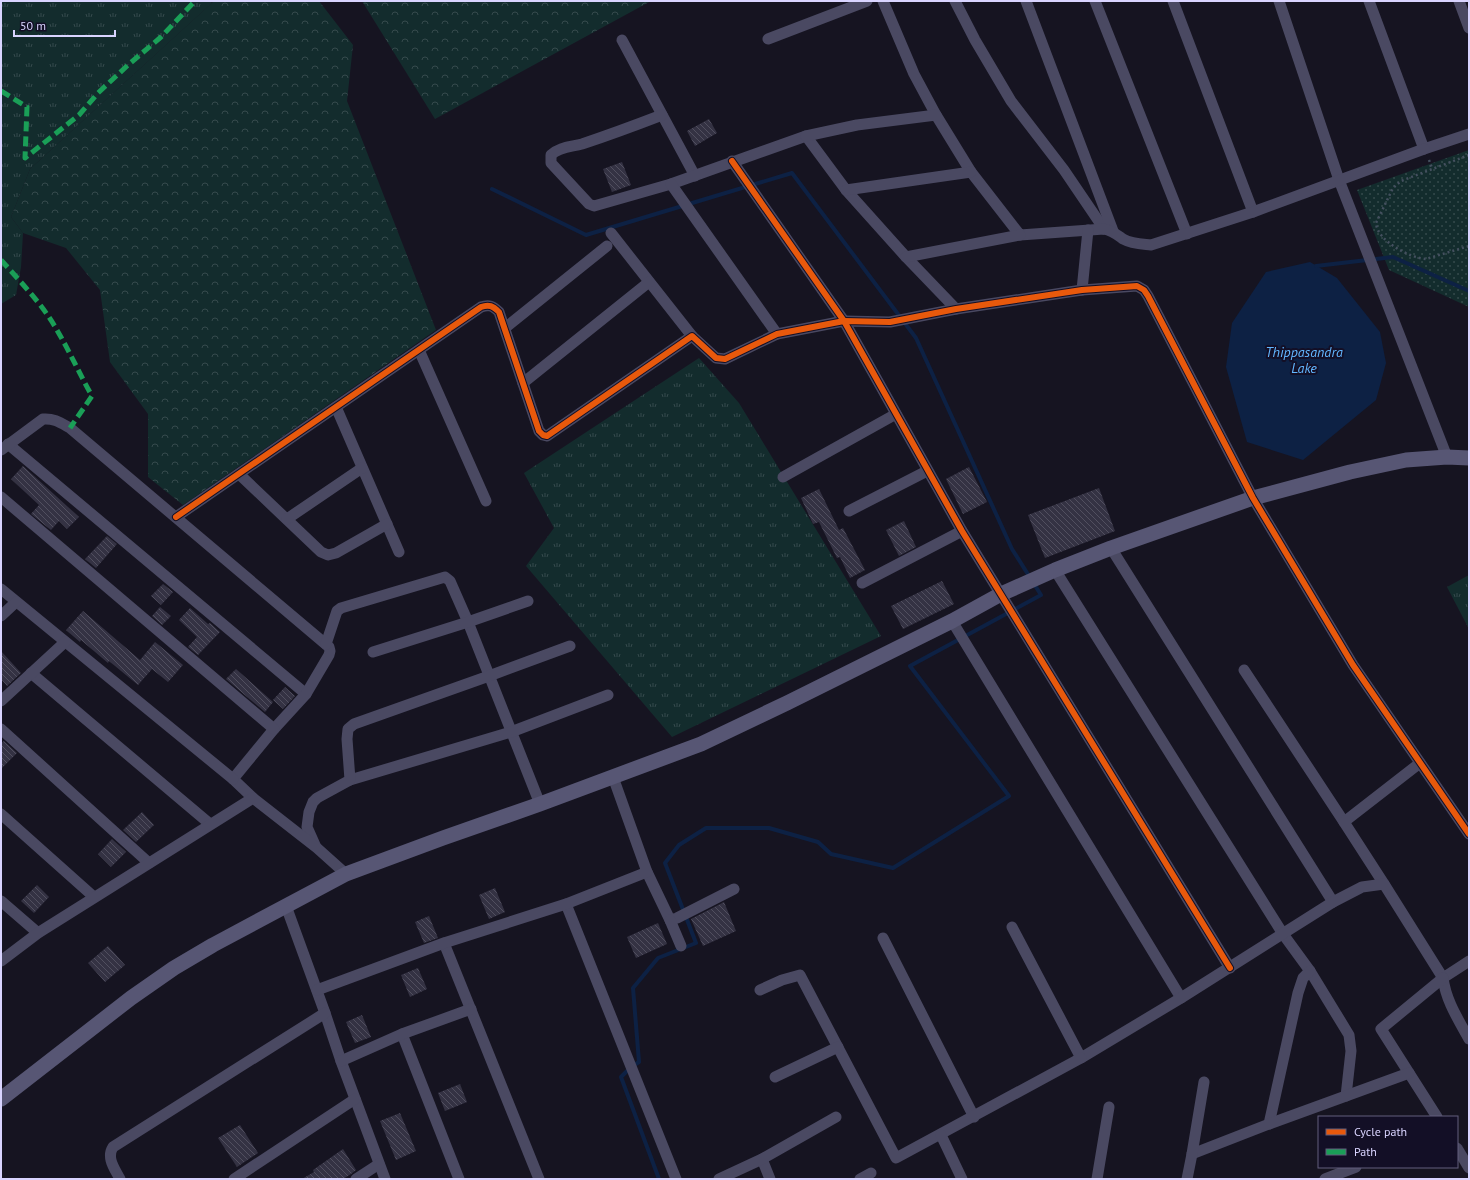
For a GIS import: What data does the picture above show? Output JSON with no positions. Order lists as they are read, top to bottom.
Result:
{
  "water": ["Thippasandra Lake"],
  "legend": ["Cycle path", "Path"],
  "scale_bar": "50 m"
}
